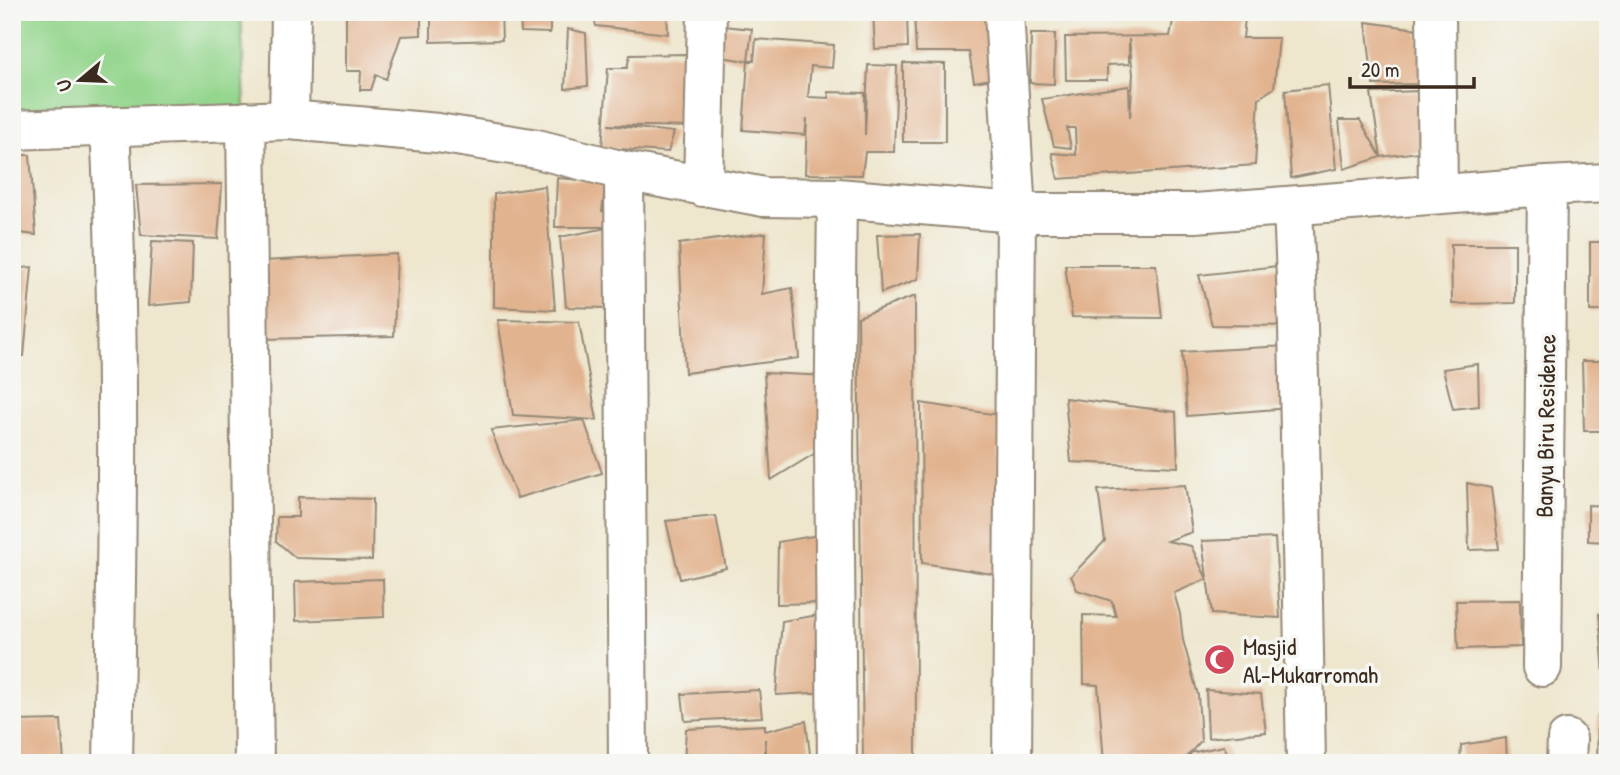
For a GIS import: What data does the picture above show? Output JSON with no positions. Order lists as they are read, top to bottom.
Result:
{
  "streets": {
    "street": ["Banyu Biru Residence"]
  },
  "places": {
    "mosque": ["Masjid Al-Mukarromah"]
  },
  "scale_bar": "20 m",
  "north": "left"
}
